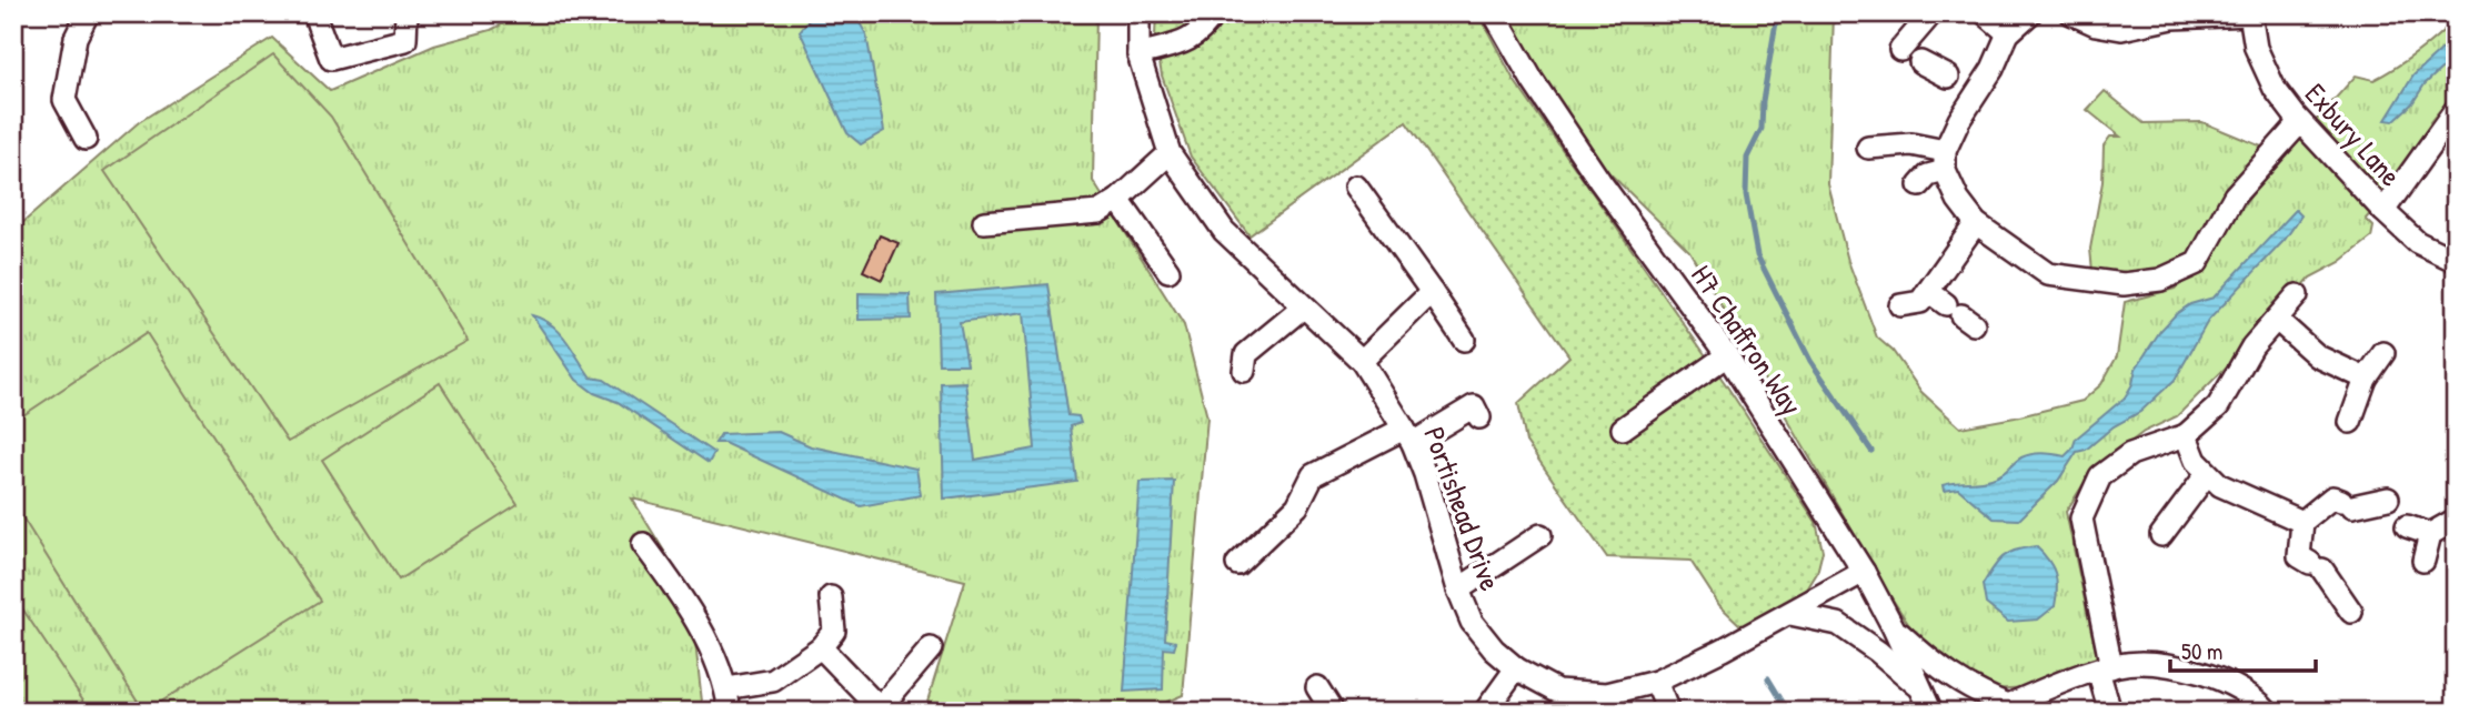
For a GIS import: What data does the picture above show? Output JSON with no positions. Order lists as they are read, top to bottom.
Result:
{
  "streets": {
    "street": ["Exbury Lane", "H7 Chaffron Way", "Portishead Drive"]
  },
  "crossings": [
    ["H7 Chaffron Way", "Portishead Drive"]
  ],
  "scale_bar": "50 m"
}
